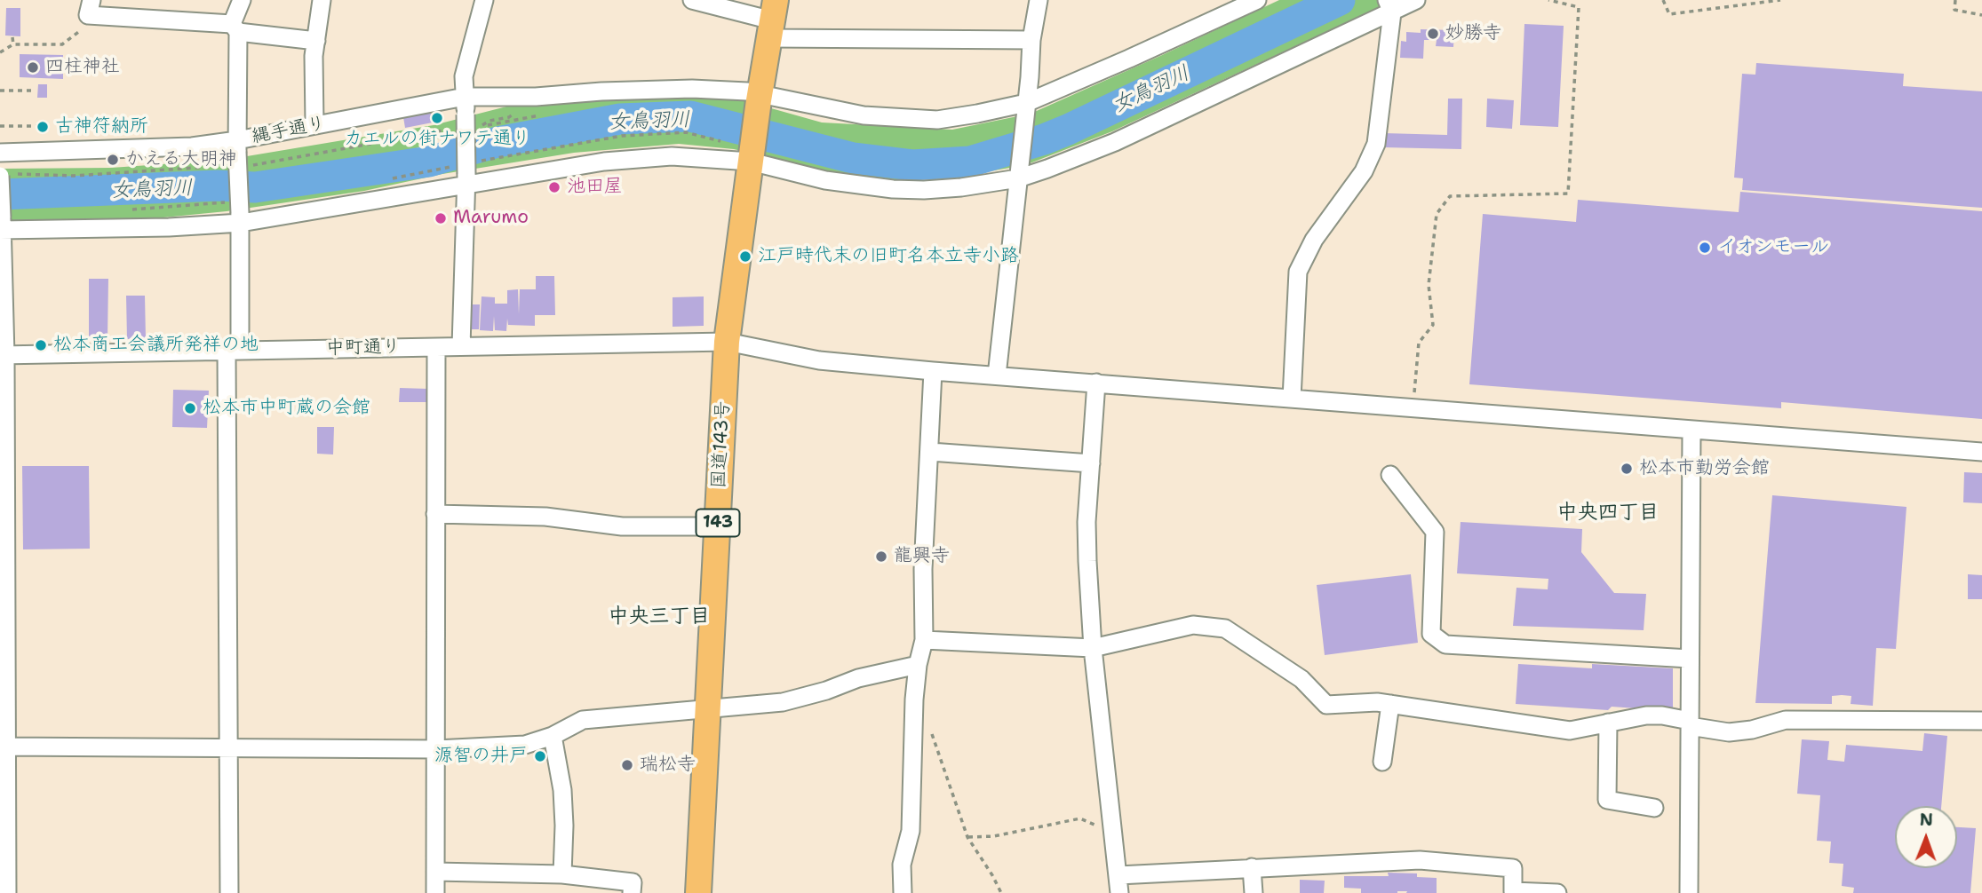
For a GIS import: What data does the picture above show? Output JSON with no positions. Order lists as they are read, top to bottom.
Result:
{
  "streets": {
    "highway": ["国道143号", "143"],
    "street": ["縄手通り", "中町通り"]
  },
  "crossings": [
    ["縄手通り", "国道143号"],
    ["中町通り", "国道143号"]
  ],
  "districts": ["中央四丁目", "中央三丁目"],
  "water": ["女鳥羽川"],
  "places": [
    "妙勝寺",
    "四柱神社",
    "カエルの街ナワテ通り",
    "古神符納所",
    "かえる大明神",
    "池田屋",
    "Marumo",
    "イオンモール",
    "江戸時代末の旧町名本立寺小路",
    "松本商工会議所発祥の地",
    "松本市中町蔵の会館",
    "松本市勤労会館",
    "龍興寺",
    "源智の井戸",
    "瑞松寺"
  ],
  "north": "top"
}
